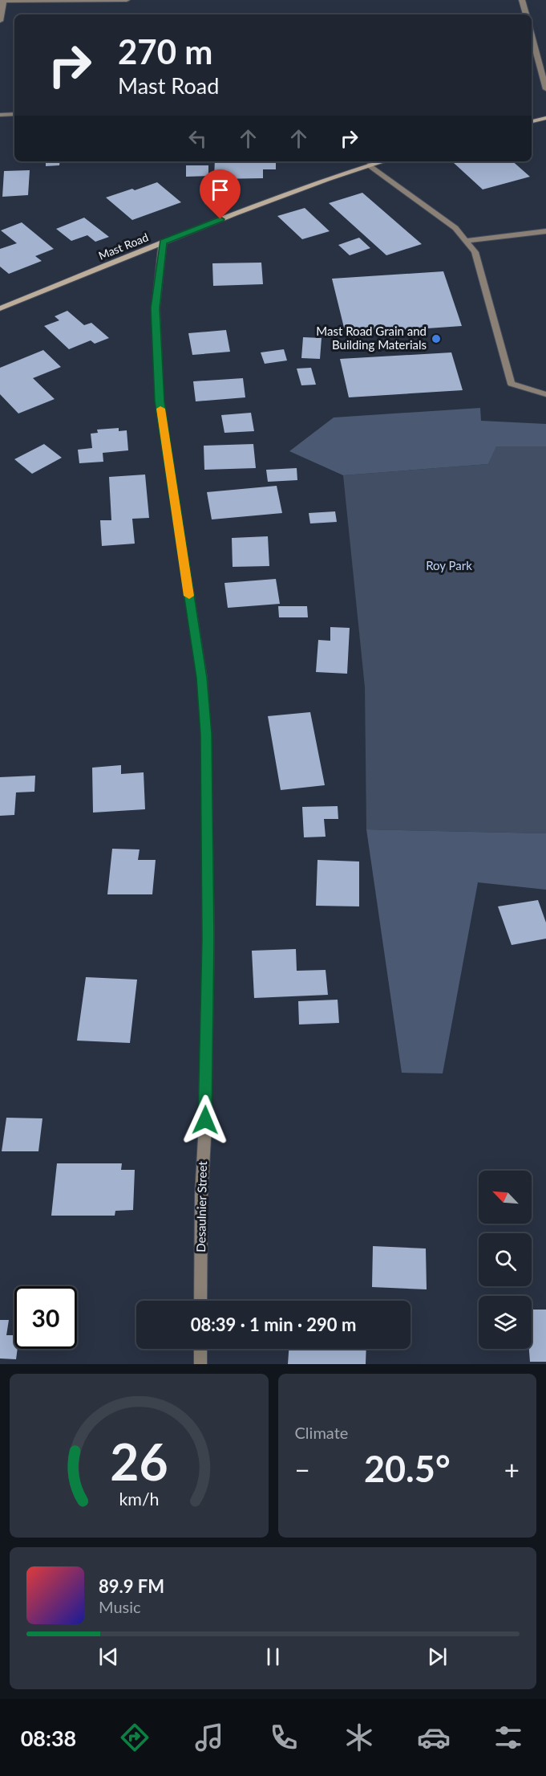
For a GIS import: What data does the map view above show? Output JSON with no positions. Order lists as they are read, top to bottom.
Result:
{
  "streets": {
    "main road": ["Mast Road"],
    "street": ["Desaulnier Street"]
  },
  "crossings": [
    ["Mast Road", "Desaulnier Street"]
  ],
  "parks": ["Roy Park"],
  "places": ["Mast Road Grain and Building Materials"],
  "north": "top left",
  "page": {
    "turn": ["270 m", "Mast Road"],
    "limit": "30",
    "trip": "08:39 · 1 min · 290 m",
    "tile": "Climate",
    "heat": ["−", "20.5°", "+"],
    "song": ["89.9 FM", "Music"],
    "tabs": "08:38",
    "gauge": ["26", "km/h"]
  }
}
